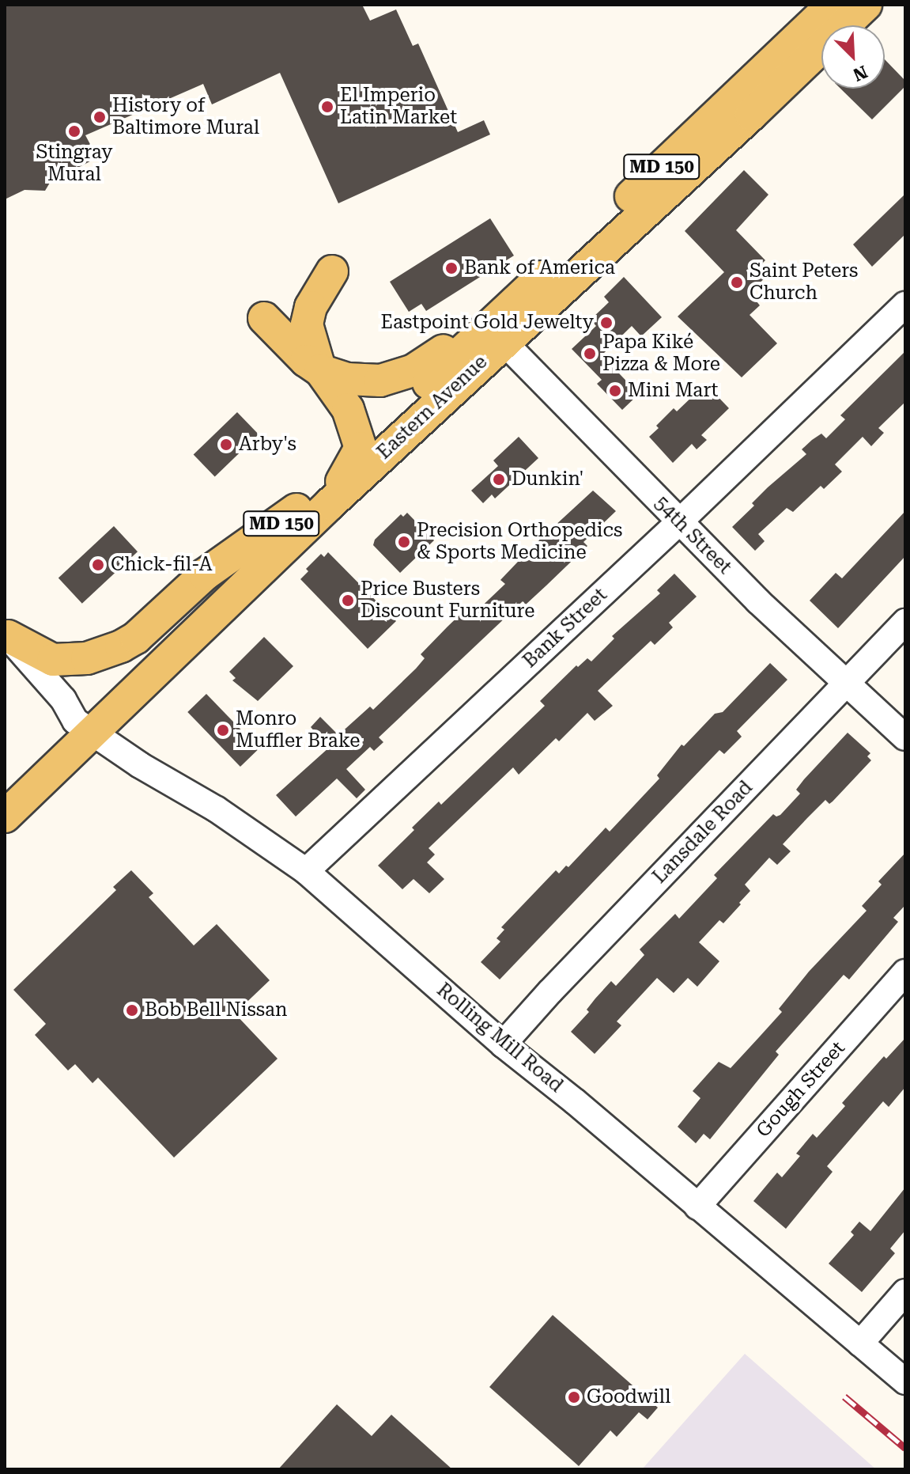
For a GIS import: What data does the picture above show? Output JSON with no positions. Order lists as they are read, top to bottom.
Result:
{
  "streets": {
    "main road": ["MD 150", "Eastern Avenue"],
    "street": [
      "54th Street",
      "Bank Street",
      "Lansdale Road",
      "Rolling Mill Road",
      "Gough Street"
    ]
  },
  "crossings": [
    ["Eastern Avenue", "54th Street"],
    ["Eastern Avenue", "Rolling Mill Road"],
    ["54th Street", "Bank Street"],
    ["54th Street", "Lansdale Road"],
    ["Bank Street", "Rolling Mill Road"],
    ["Lansdale Road", "Rolling Mill Road"],
    ["Rolling Mill Road", "Gough Street"]
  ],
  "places": [
    "El Imperio Latin Market",
    "History of Baltimore Mural",
    "Stingray Mural",
    "Bank of America",
    "Saint Peters Church",
    "Eastpoint Gold Jewelty",
    "Papa Kiké Pizza & More",
    "Mini Mart",
    "Arby's",
    "Dunkin'",
    "Precision Orthopedics & Sports Medicine",
    "Chick-fil-A",
    "Price Busters Discount Furniture",
    "Monro Muffler Brake",
    "Bob Bell Nissan",
    "Goodwill"
  ],
  "north": "bottom right"
}
